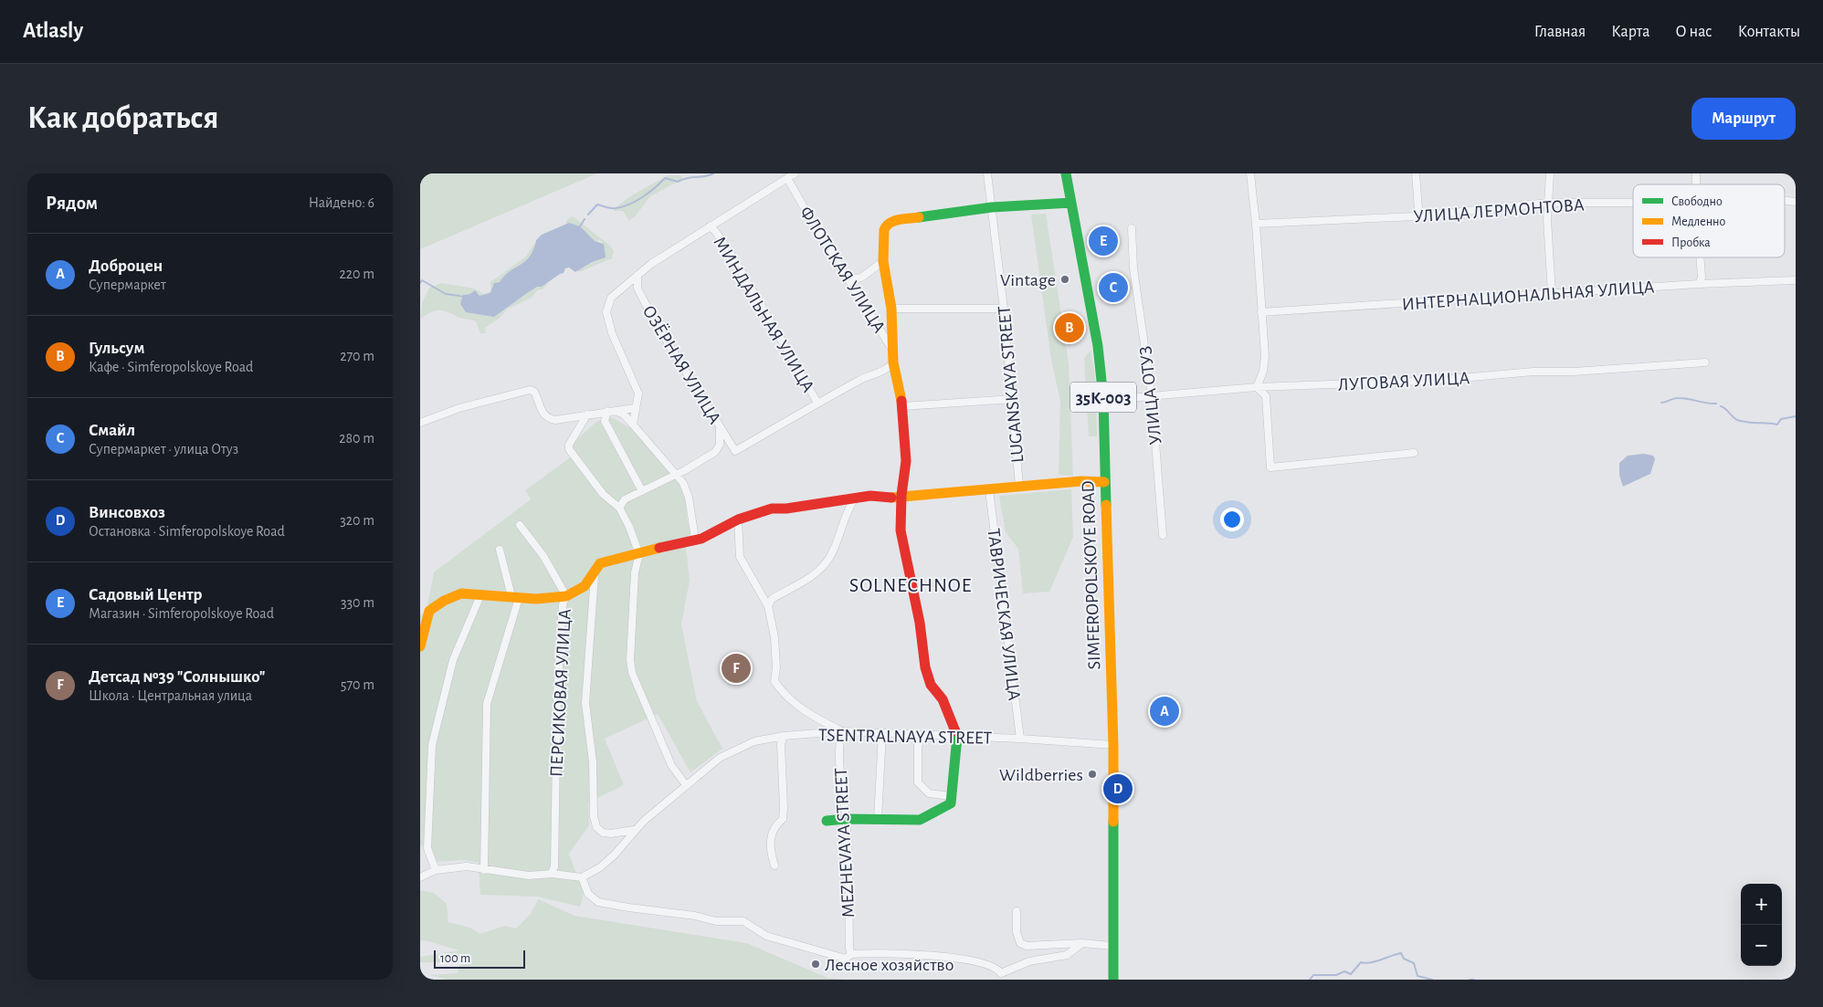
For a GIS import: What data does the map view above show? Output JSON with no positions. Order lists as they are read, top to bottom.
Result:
{
  "streets": {
    "street": [
      "УЛИЦА ЛЕРМОНТОВА",
      "ФЛОТСКАЯ УЛИЦА",
      "ИНТЕРНАЦИОНАЛЬНАЯ УЛИЦА",
      "МИНДАЛЬНАЯ УЛИЦА",
      "ОЗЁРНАЯ УЛИЦА",
      "ЛУГОВАЯ УЛИЦА",
      "LUGANSKAYA STREET",
      "УЛИЦА ОТУЗ",
      "35К-003",
      "SIMFEROPOLSKOYE ROAD",
      "ТАВРИЧЕСКАЯ УЛИЦА",
      "ПЕРСИКОВАЯ УЛИЦА",
      "TSENTRALNAYA STREET",
      "MEZHEVAYA STREET"
    ]
  },
  "crossings": [
    ["МИНДАЛЬНАЯ УЛИЦА", "ОЗЁРНАЯ УЛИЦА"],
    ["ЛУГОВАЯ УЛИЦА", "УЛИЦА ОТУЗ"],
    ["ЛУГОВАЯ УЛИЦА", "SIMFEROPOLSKOYE ROAD"],
    ["SIMFEROPOLSKOYE ROAD", "TSENTRALNAYA STREET"],
    ["ТАВРИЧЕСКАЯ УЛИЦА", "TSENTRALNAYA STREET"],
    ["TSENTRALNAYA STREET", "MEZHEVAYA STREET"]
  ],
  "districts": ["SOLNECHNOE"],
  "places": ["Vintage", "Wildberries", "Лесное хозяйство"],
  "legend": ["Свободно", "Медленно", "Пробка"],
  "scale_bar": "100 m",
  "page": {
    "header": "Atlasly",
    "nav": [
      "Главная",
      "Карта",
      "О нас",
      "Контакты"
    ],
    "buttons": "Маршрут",
    "title": "Как добраться",
    "heading": ["Рядом", "Найдено: 6"],
    "pins": [
      "E",
      "C",
      "B",
      "F",
      "A",
      "D"
    ],
    "list": [
      {
        "mark": "A",
        "name": "Доброцен",
        "note": "Супермаркет",
        "value": "220 m"
      },
      {
        "mark": "B",
        "name": "Гульсум",
        "note": "Кафе · Simferopolskoye Road",
        "value": "270 m"
      },
      {
        "mark": "C",
        "name": "Смайл",
        "note": "Супермаркет · улица Отуз",
        "value": "280 m"
      },
      {
        "mark": "D",
        "name": "Винсовхоз",
        "note": "Остановка · Simferopolskoye Road",
        "value": "320 m"
      },
      {
        "mark": "E",
        "name": "Садовый Центр",
        "note": "Магазин · Simferopolskoye Road",
        "value": "330 m"
      },
      {
        "mark": "F",
        "name": "Детсад №39 \"Солнышко\"",
        "note": "Школа · Центральная улица",
        "value": "570 m"
      }
    ],
    "map_buttons": ["+", "−"],
    "scale": "100 m"
  }
}
